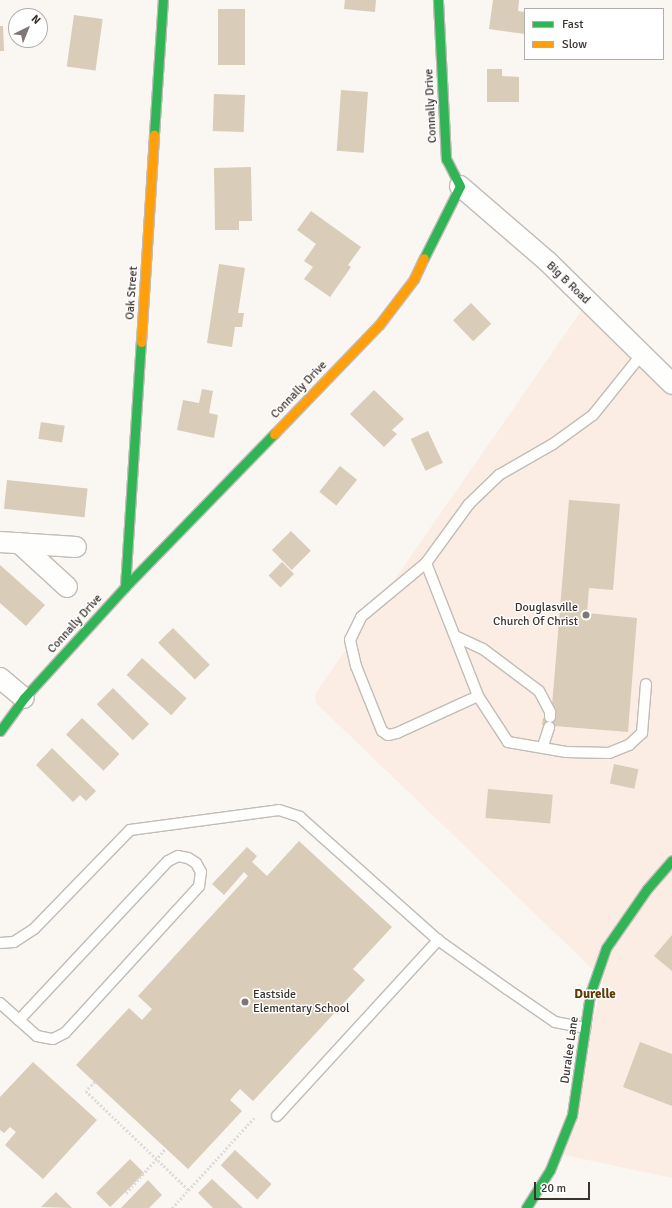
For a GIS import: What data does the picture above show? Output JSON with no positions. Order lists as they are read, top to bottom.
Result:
{
  "streets": {
    "street": [
      "Connally Drive",
      "Big B Road",
      "Oak Street",
      "Duralee Lane"
    ]
  },
  "crossings": [
    ["Connally Drive", "Big B Road"],
    ["Connally Drive", "Oak Street"]
  ],
  "districts": ["Durelle"],
  "places": ["Douglasville Church Of Christ", "Eastside Elementary School"],
  "legend": ["Fast", "Slow"],
  "scale_bar": "20 m",
  "north": "top right"
}
